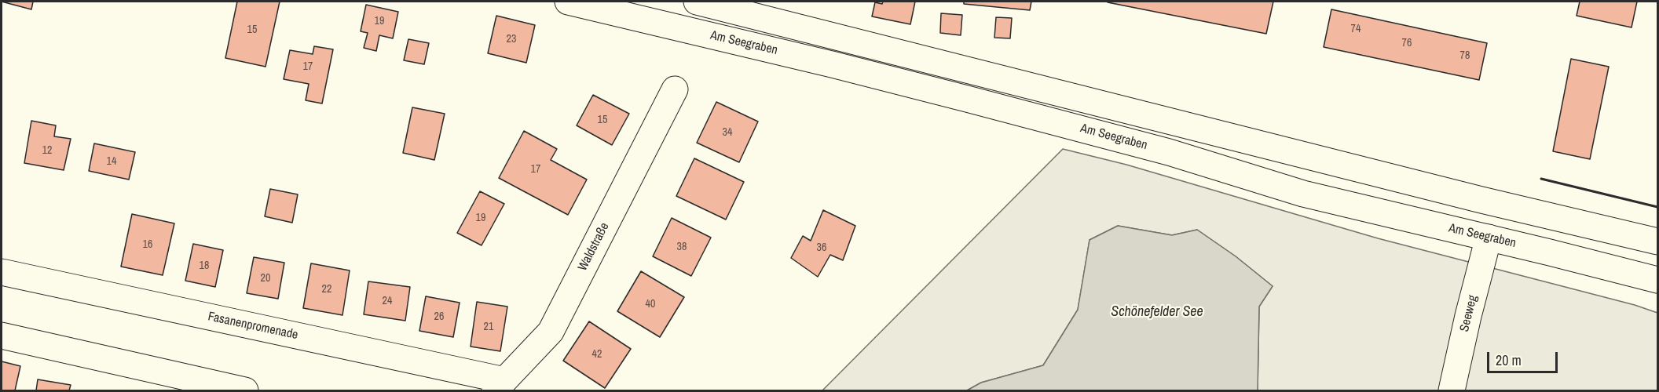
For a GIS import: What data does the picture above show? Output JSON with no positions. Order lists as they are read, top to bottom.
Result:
{
  "streets": {
    "main road": [
      "Am Seegraben",
      "Waldstraße",
      "Seeweg",
      "Fasanenpromenade"
    ]
  },
  "crossings": [
    ["Am Seegraben", "Seeweg"],
    ["Waldstraße", "Fasanenpromenade"]
  ],
  "water": ["Schönefelder See"],
  "house_numbers": [
    "19",
    "74",
    "15",
    "23",
    "76",
    "78",
    "17",
    "15",
    "34",
    "12",
    "14",
    "17",
    "19",
    "16",
    "38",
    "36",
    "18",
    "20",
    "22",
    "24",
    "40",
    "26",
    "21",
    "42"
  ],
  "scale_bar": "20 m"
}
